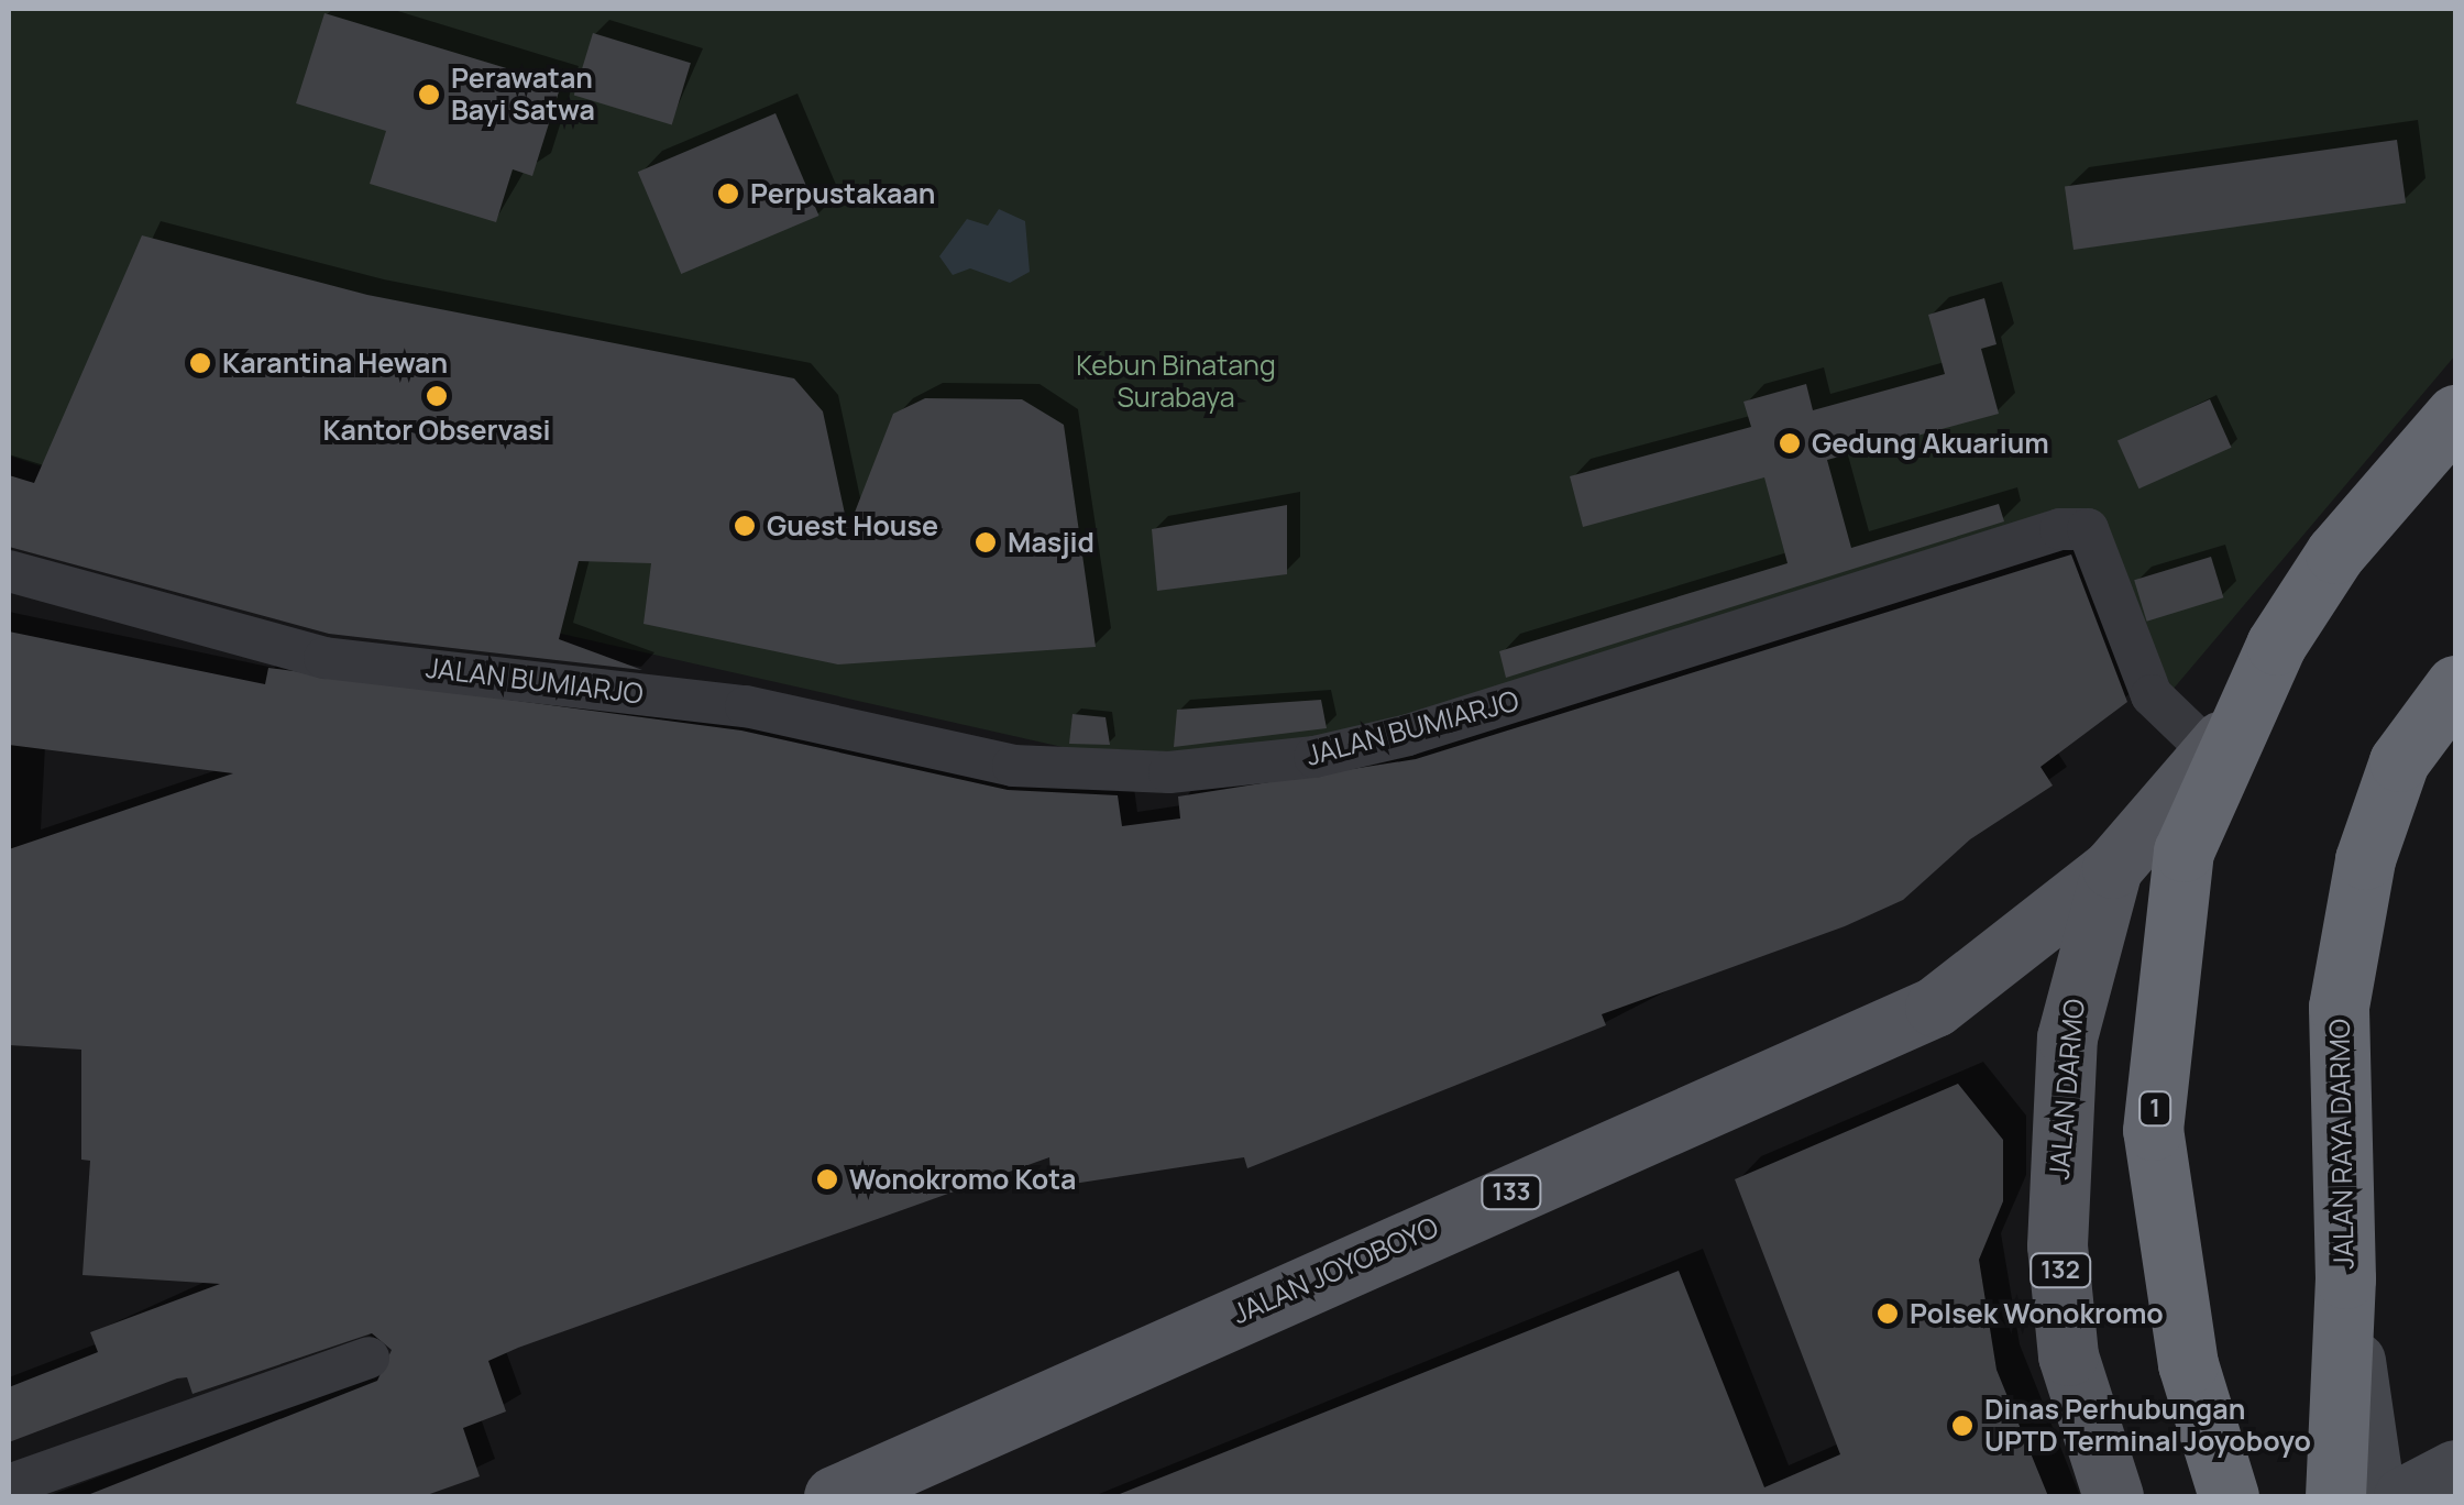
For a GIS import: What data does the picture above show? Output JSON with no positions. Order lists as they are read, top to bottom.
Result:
{
  "streets": {
    "highway": ["1", "JALAN RAYA DARMO"],
    "main road": [
      "JALAN DARMO",
      "133",
      "JALAN JOYOBOYO",
      "132"
    ],
    "street": ["JALAN BUMIARJO"]
  },
  "crossings": [
    ["JALAN BUMIARJO", "JALAN DARMO"],
    ["JALAN BUMIARJO", "1"],
    ["JALAN DARMO", "1"],
    ["JALAN DARMO", "JALAN JOYOBOYO"]
  ],
  "parks": ["Kebun Binatang Surabaya"],
  "places": [
    "Perawatan Bayi Satwa",
    "Perpustakaan",
    "Karantina Hewan",
    "Kantor Observasi",
    "Gedung Akuarium",
    "Guest House",
    "Masjid",
    "Wonokromo Kota",
    "Polsek Wonokromo",
    "Dinas Perhubungan UPTD Terminal Joyoboyo"
  ]
}
